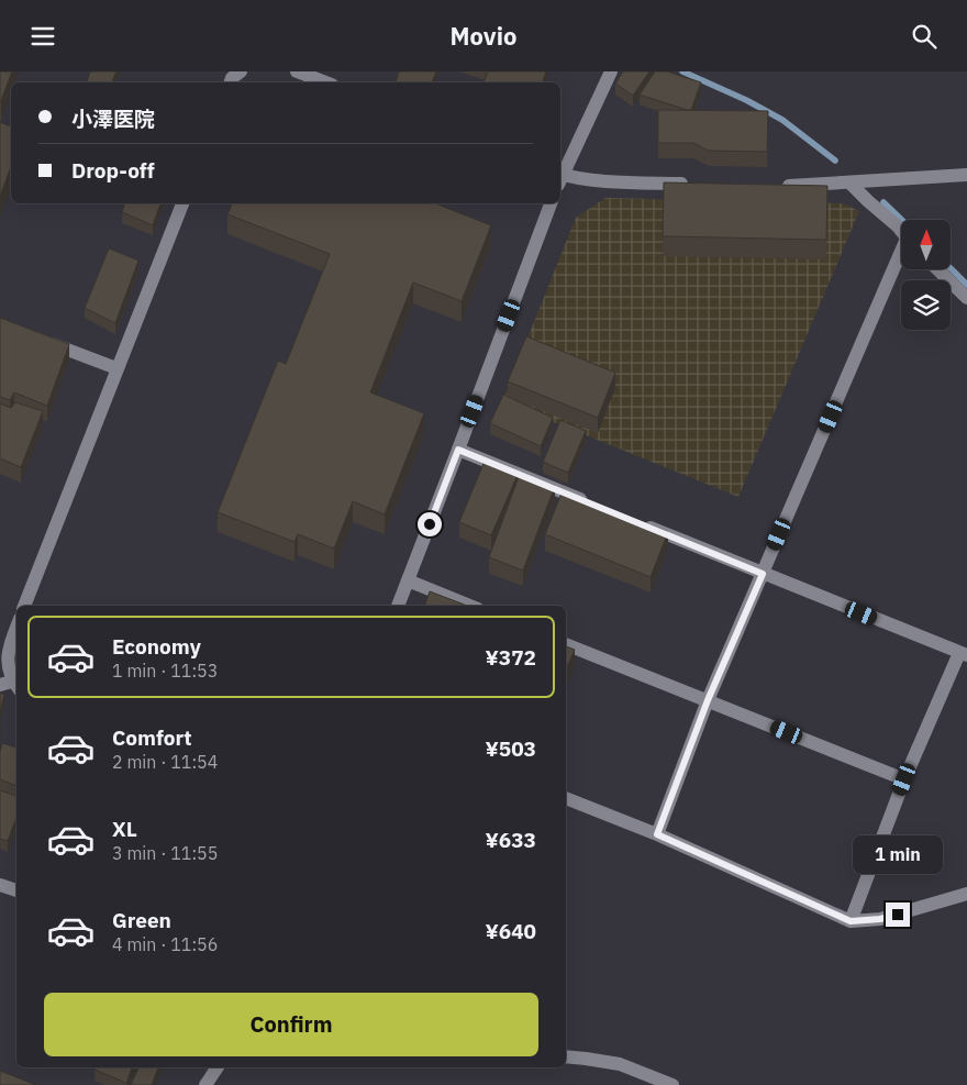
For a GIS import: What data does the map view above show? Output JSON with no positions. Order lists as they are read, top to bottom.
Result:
{
  "north": "top",
  "page": {
    "header": "Movio",
    "banner": ["小澤医院", "Drop-off"],
    "list": [
      {
        "name": "Economy",
        "note": "1 min · 11:53",
        "value": "¥372"
      },
      {
        "name": "Comfort",
        "note": "2 min · 11:54",
        "value": "¥503"
      },
      {
        "name": "XL",
        "note": "3 min · 11:55",
        "value": "¥633"
      },
      {
        "name": "Green",
        "note": "4 min · 11:56",
        "value": "¥640"
      }
    ],
    "bubble": "1 min",
    "buttons": "Confirm"
  }
}
